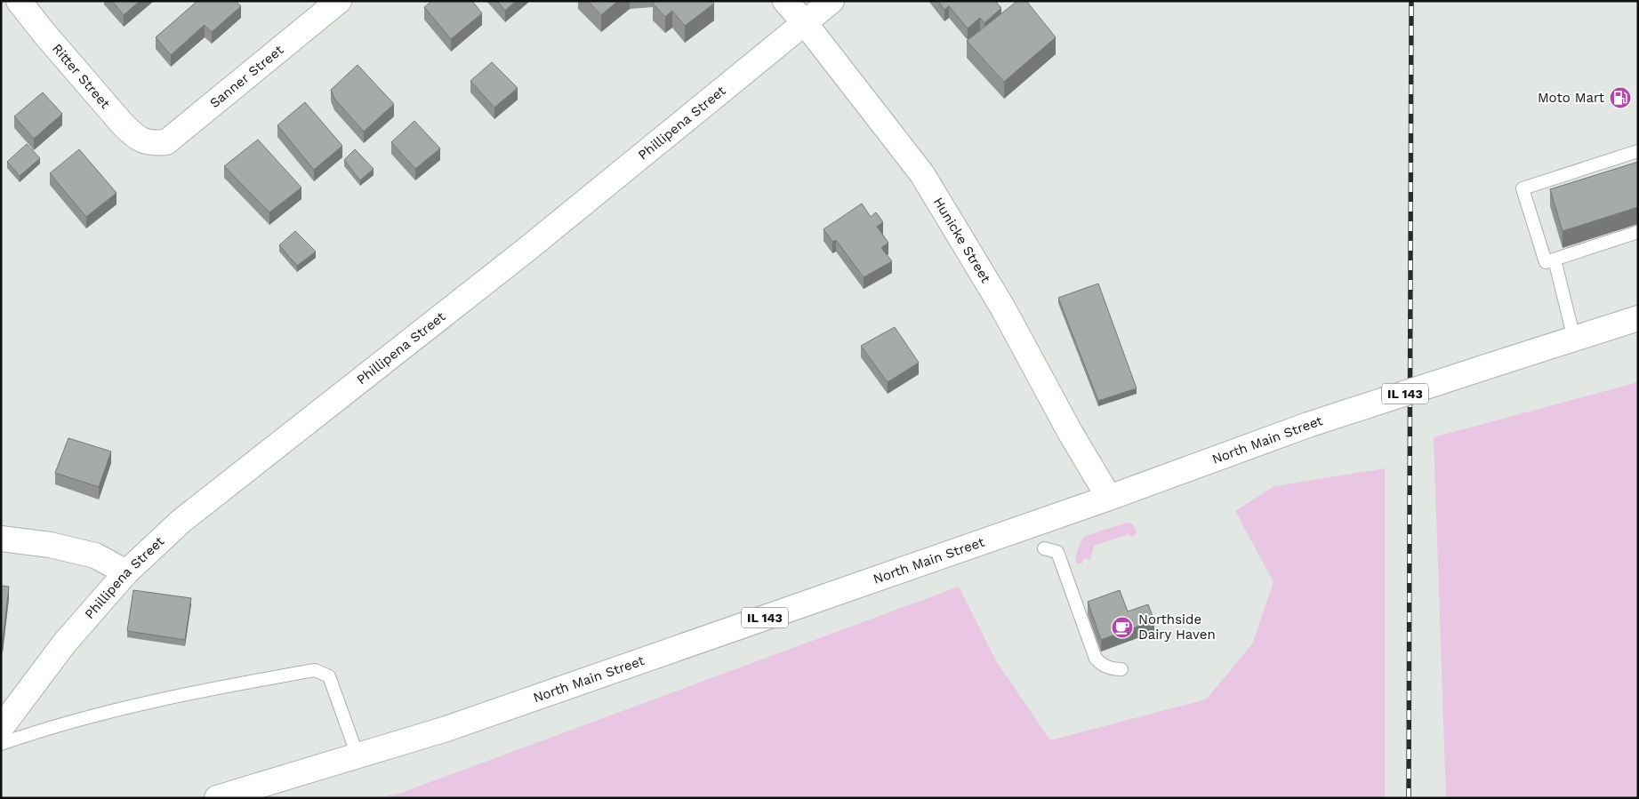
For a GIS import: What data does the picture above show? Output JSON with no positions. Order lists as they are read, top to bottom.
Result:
{
  "streets": {
    "street": [
      "Ritter Street",
      "Sanner Street",
      "Phillipena Street",
      "Hunicke Street",
      "IL 143",
      "North Main Street"
    ]
  },
  "crossings": [
    ["Ritter Street", "Sanner Street"],
    ["Phillipena Street", "Hunicke Street"],
    ["Hunicke Street", "North Main Street"]
  ],
  "places": {
    "fuel station": ["Moto Mart"],
    "cafe": ["Northside Dairy Haven"]
  }
}
